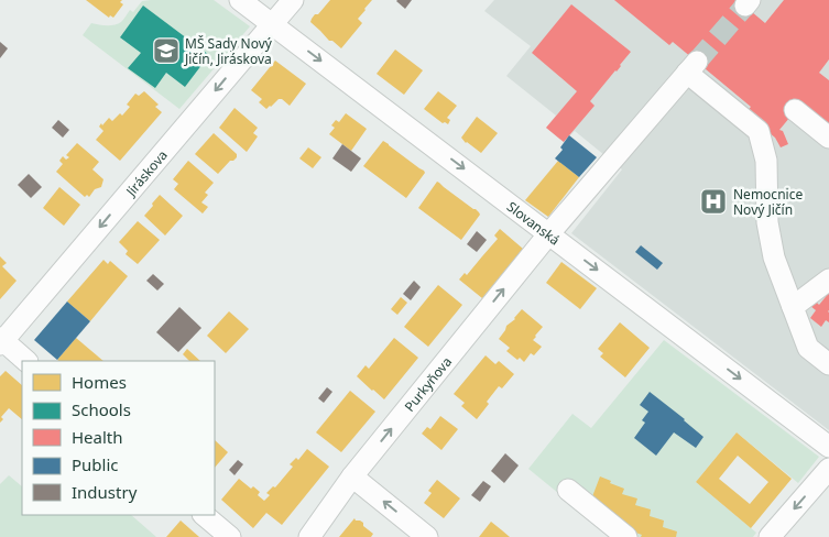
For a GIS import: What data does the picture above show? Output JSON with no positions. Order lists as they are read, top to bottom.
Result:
{
  "streets": {
    "street": ["Jiráskova", "Slovanská", "Purkyňova"]
  },
  "crossings": [
    ["Jiráskova", "Slovanská"],
    ["Slovanská", "Purkyňova"]
  ],
  "one_way": ["Jiráskova", "Slovanská", "Purkyňova"],
  "places": {
    "school or university": ["MŠ Sady Nový Jičín, Jiráskova"],
    "hospital": ["Nemocnice Nový Jičín"]
  },
  "legend": [
    "Homes",
    "Schools",
    "Health",
    "Public",
    "Industry"
  ]
}
